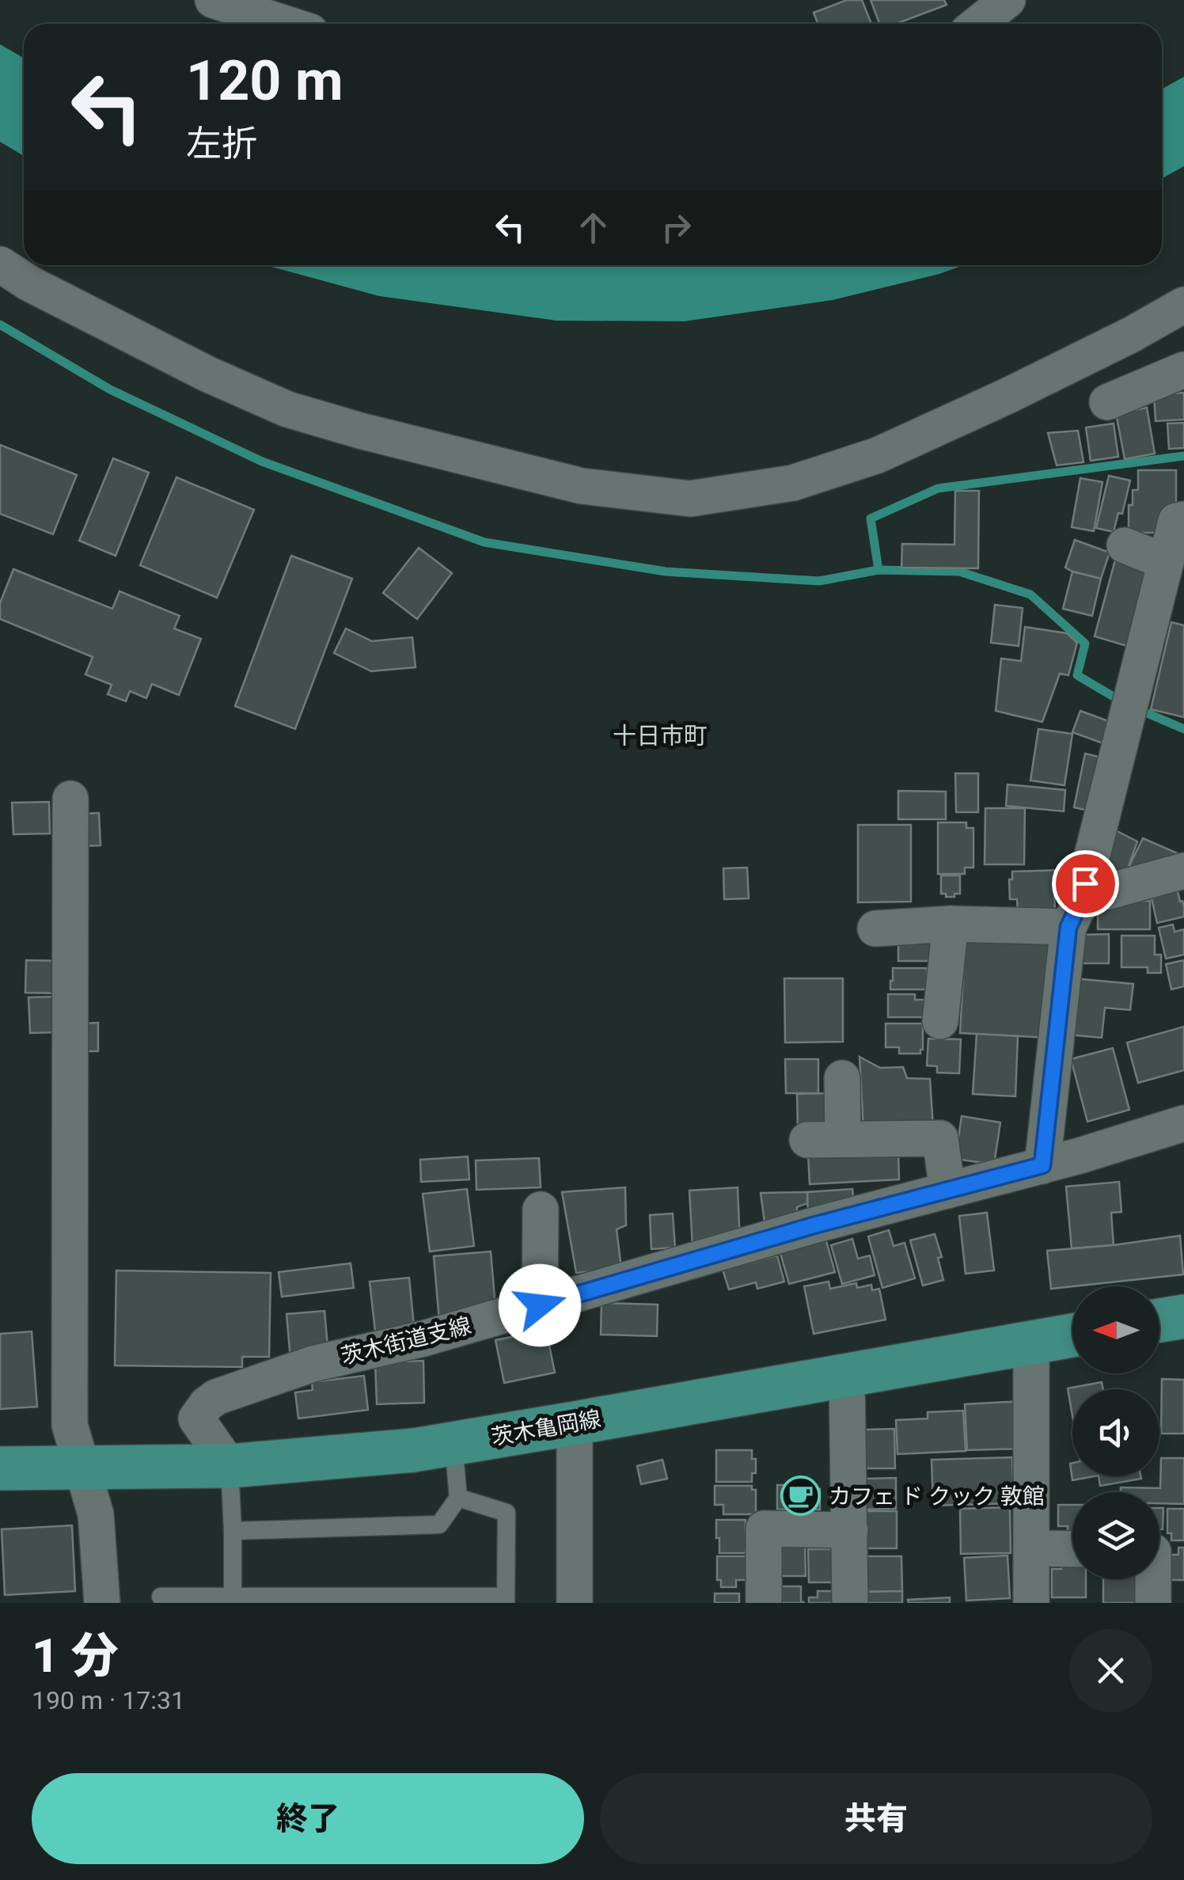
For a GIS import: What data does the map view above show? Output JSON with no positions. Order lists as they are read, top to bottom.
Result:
{
  "streets": {
    "main road": ["茨木亀岡線"],
    "street": ["茨木街道支線"]
  },
  "crossings": [
    ["茨木街道支線", "茨木亀岡線"]
  ],
  "districts": ["十日市町"],
  "places": {
    "cafe": ["カフェ ド クック 敦館"]
  },
  "north": "left",
  "page": {
    "turn": ["120 m", "左折"],
    "heading": ["1 分", "190 m · 17:31"],
    "buttons": ["終了", "共有"]
  }
}
